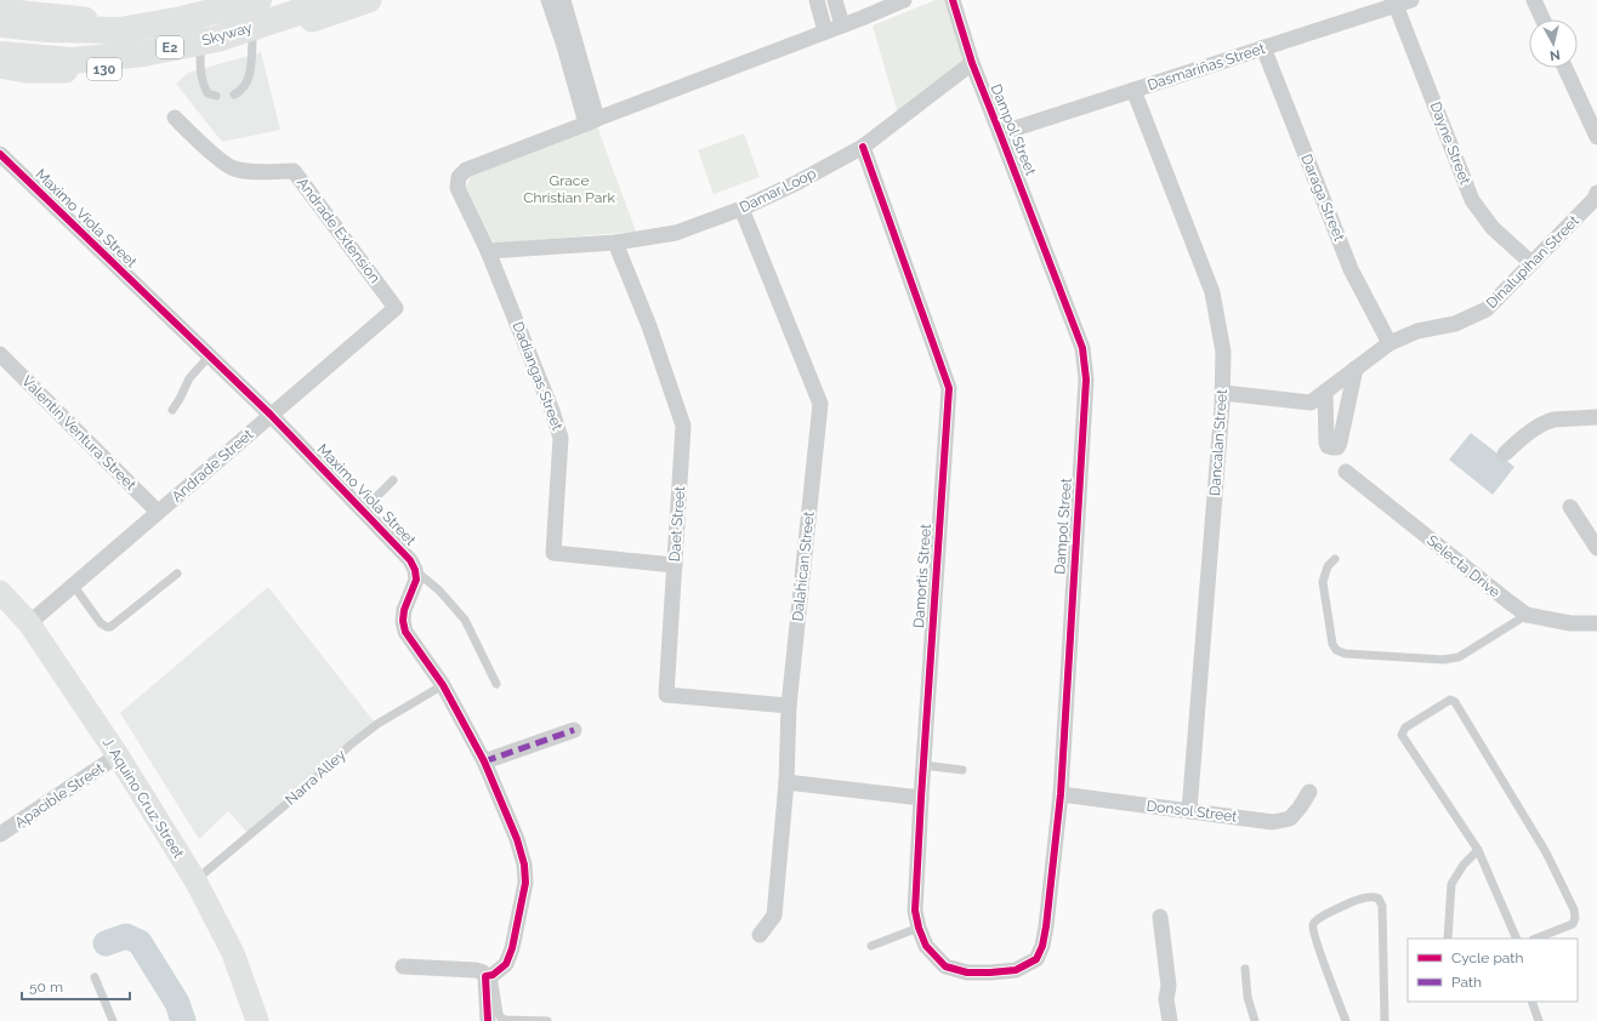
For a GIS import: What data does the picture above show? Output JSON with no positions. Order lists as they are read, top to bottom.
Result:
{
  "streets": {
    "highway": ["Skyway", "E2"],
    "main road": ["130"],
    "street": [
      "Dasmariñas Street",
      "Dampol Street",
      "Dayne Street",
      "Damar Loop",
      "Daraga Street",
      "Maximo Viola Street",
      "Andrade Extension",
      "Dinalupihan Street",
      "Dadiangas Street",
      "Valentin Ventura Street",
      "Dancalan Street",
      "Andrade Street",
      "Daet Street",
      "Dalahican Street",
      "Selecta Drive",
      "Damortis Street",
      "Apacible Street",
      "J. Aquino Cruz Street",
      "Donsol Street"
    ],
    "lane": ["Narra Alley"]
  },
  "crossings": [
    ["Dasmariñas Street", "Dampol Street"],
    ["Dasmariñas Street", "Dayne Street"],
    ["Dasmariñas Street", "Daraga Street"],
    ["Dasmariñas Street", "Dancalan Street"],
    ["Dampol Street", "Damar Loop"],
    ["Dampol Street", "Damortis Street"],
    ["Dampol Street", "Donsol Street"],
    ["Dayne Street", "Dinalupihan Street"],
    ["Damar Loop", "Dadiangas Street"],
    ["Damar Loop", "Daet Street"],
    ["Damar Loop", "Dalahican Street"],
    ["Damar Loop", "Damortis Street"],
    ["Daraga Street", "Dinalupihan Street"],
    ["Maximo Viola Street", "Andrade Street"],
    ["Andrade Extension", "Andrade Street"],
    ["Dinalupihan Street", "Dancalan Street"],
    ["Dadiangas Street", "Daet Street"],
    ["Valentin Ventura Street", "Andrade Street"],
    ["Dancalan Street", "Donsol Street"],
    ["Andrade Street", "J. Aquino Cruz Street"],
    ["Daet Street", "Dalahican Street"],
    ["Narra Alley", "J. Aquino Cruz Street"],
    ["Apacible Street", "J. Aquino Cruz Street"]
  ],
  "parks": ["Grace Christian Park"],
  "legend": ["Cycle path", "Path"],
  "scale_bar": "50 m",
  "north": "bottom"
}
